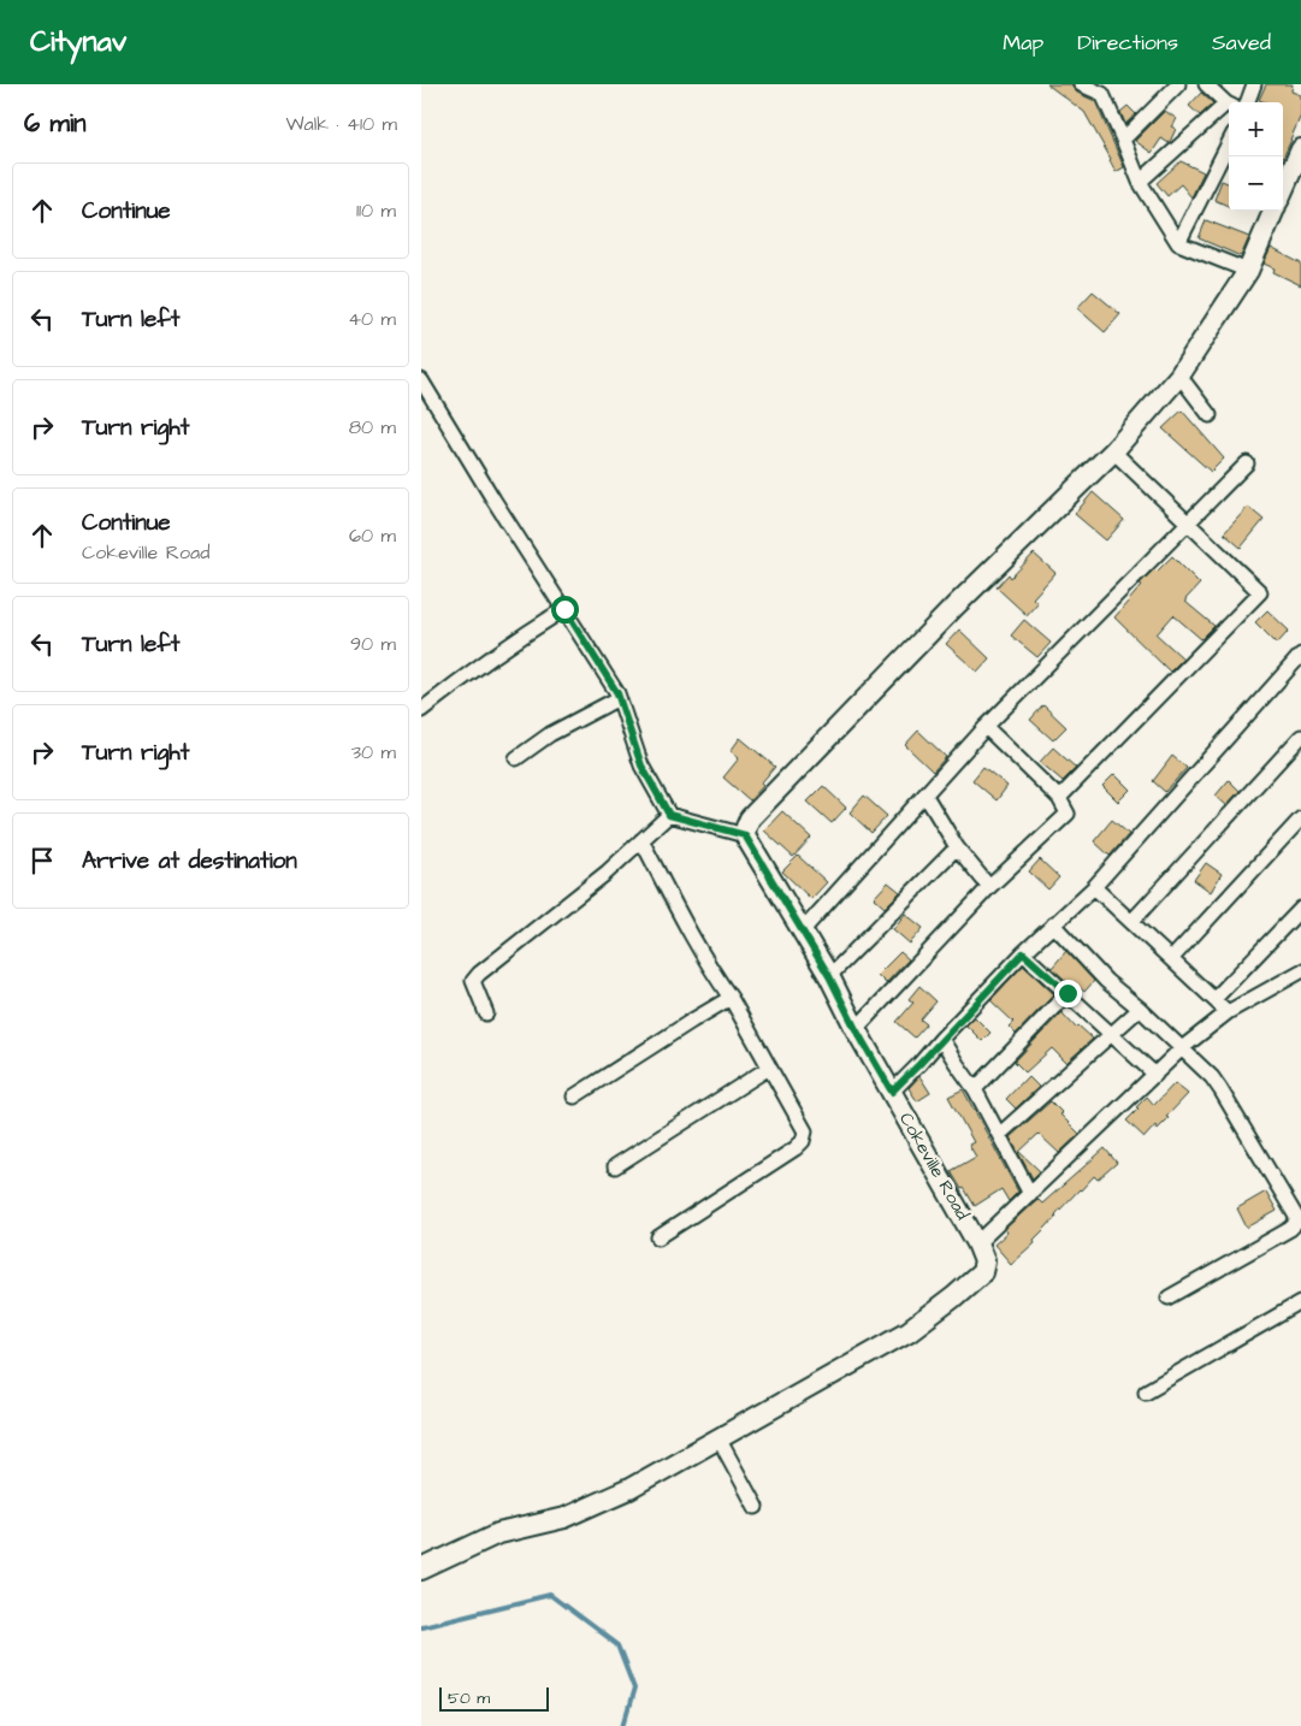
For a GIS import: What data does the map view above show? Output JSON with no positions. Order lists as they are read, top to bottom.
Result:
{
  "streets": {
    "street": ["Cokeville Road"]
  },
  "scale_bar": "50 m",
  "page": {
    "header": "Citynav",
    "nav": ["Map", "Directions", "Saved"],
    "heading": ["6 min", "Walk · 410 m"],
    "map_buttons": ["+", "−"],
    "list": [
      ["Continue", "110 m"],
      ["Turn left", "40 m"],
      ["Turn right", "80 m"],
      ["Continue", "Cokeville Road", "60 m"],
      ["Turn left", "90 m"],
      ["Turn right", "30 m"],
      "Arrive at destination"
    ],
    "scale": "50 m"
  }
}
